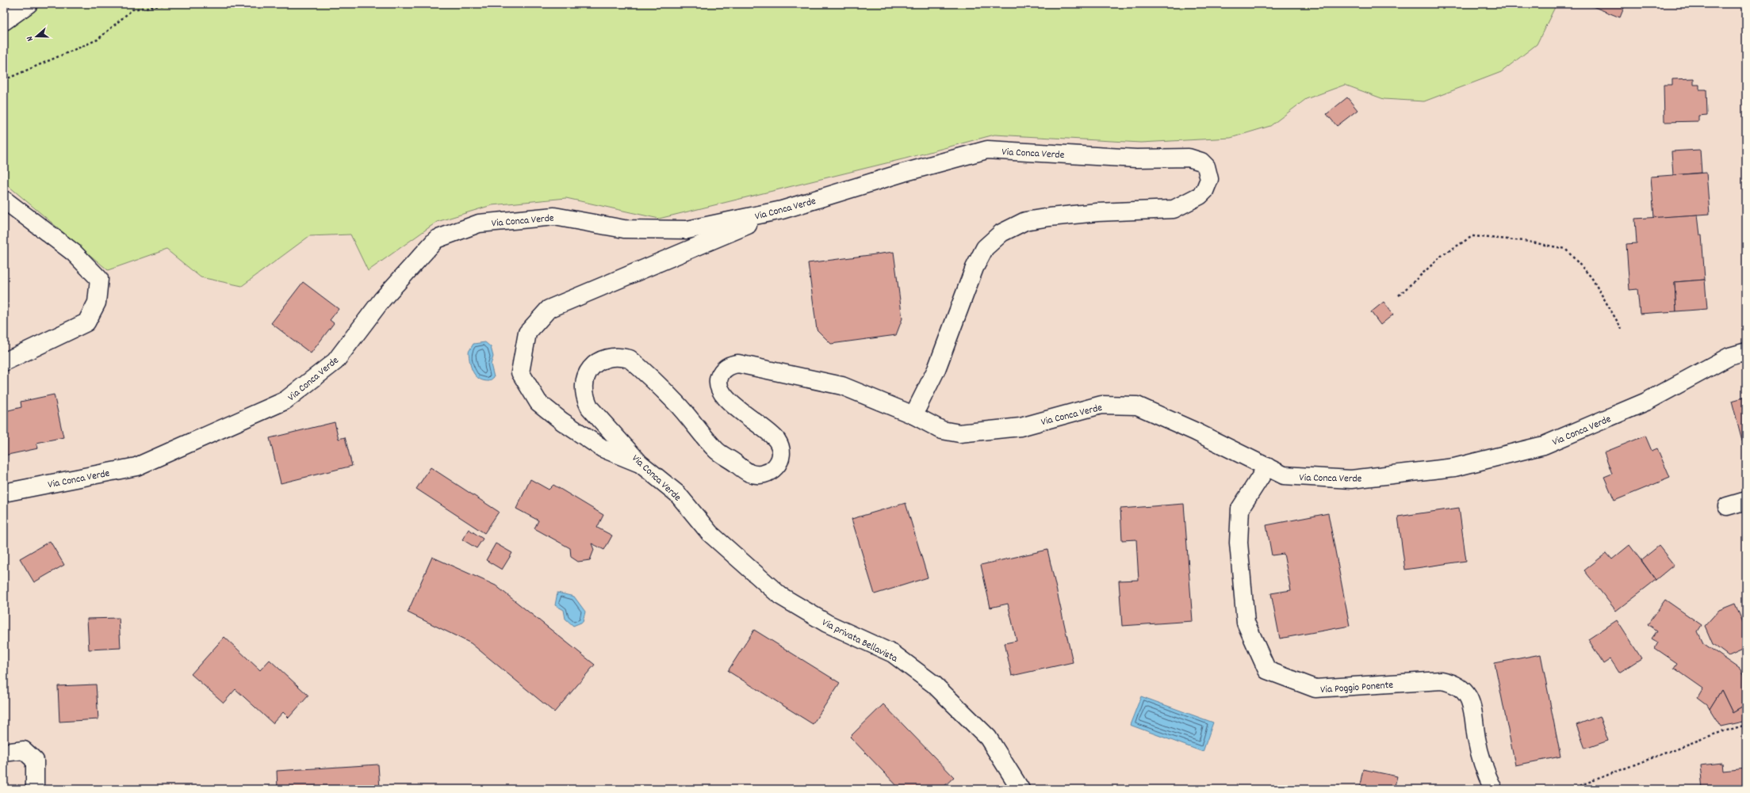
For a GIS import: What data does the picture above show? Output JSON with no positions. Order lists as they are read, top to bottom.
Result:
{
  "streets": {
    "street": ["Via Conca Verde", "Via privata Bellavista", "Via Poggio Ponente"]
  },
  "crossings": [
    ["Via Conca Verde", "Via privata Bellavista"],
    ["Via Conca Verde", "Via Poggio Ponente"]
  ],
  "north": "left"
}
